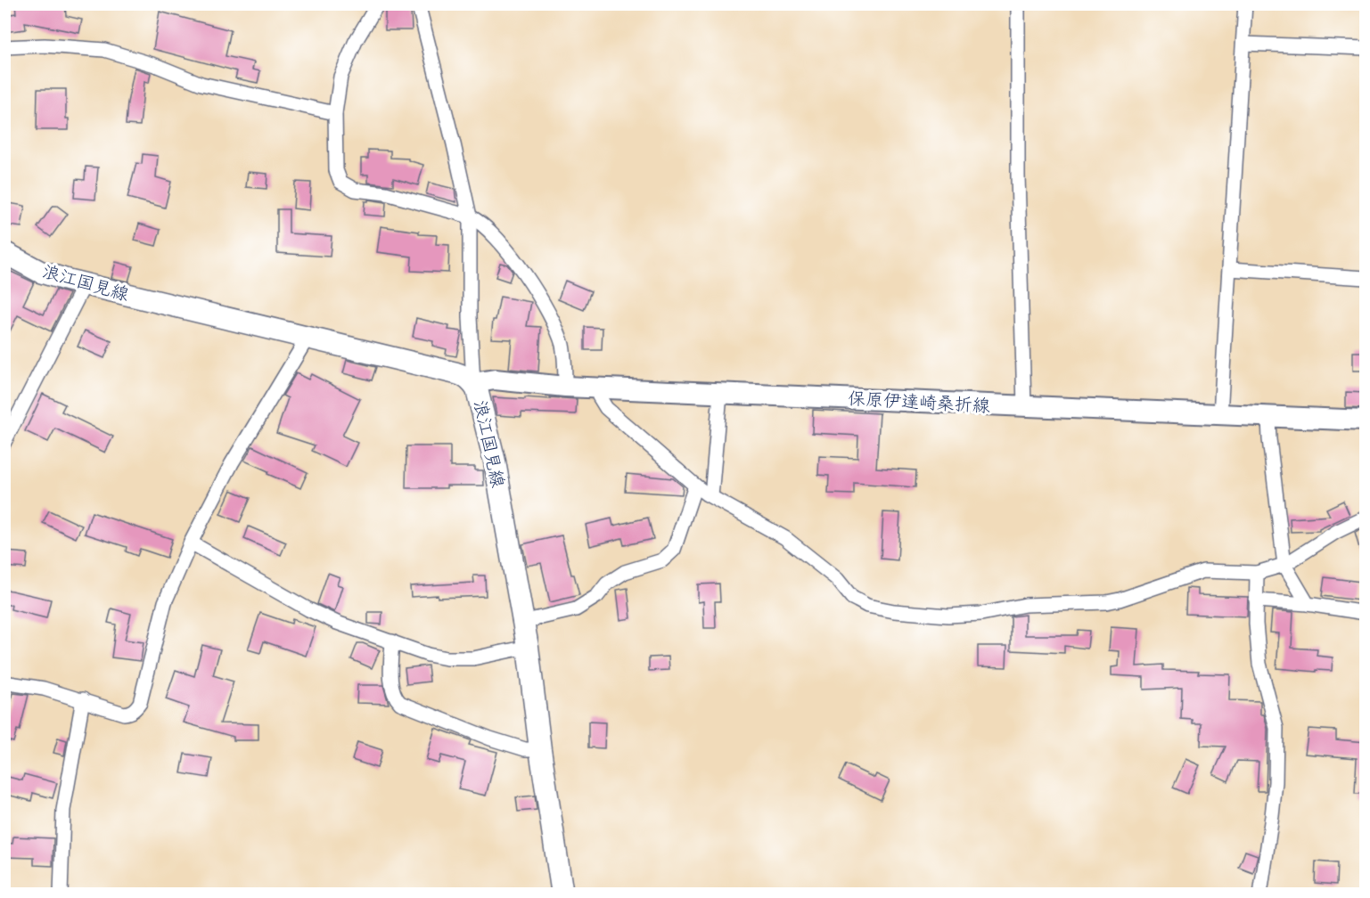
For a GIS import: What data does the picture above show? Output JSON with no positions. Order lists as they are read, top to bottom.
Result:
{
  "streets": {
    "main road": ["浪江国見線", "保原伊達崎桑折線"]
  },
  "crossings": [
    ["浪江国見線", "保原伊達崎桑折線"]
  ]
}
